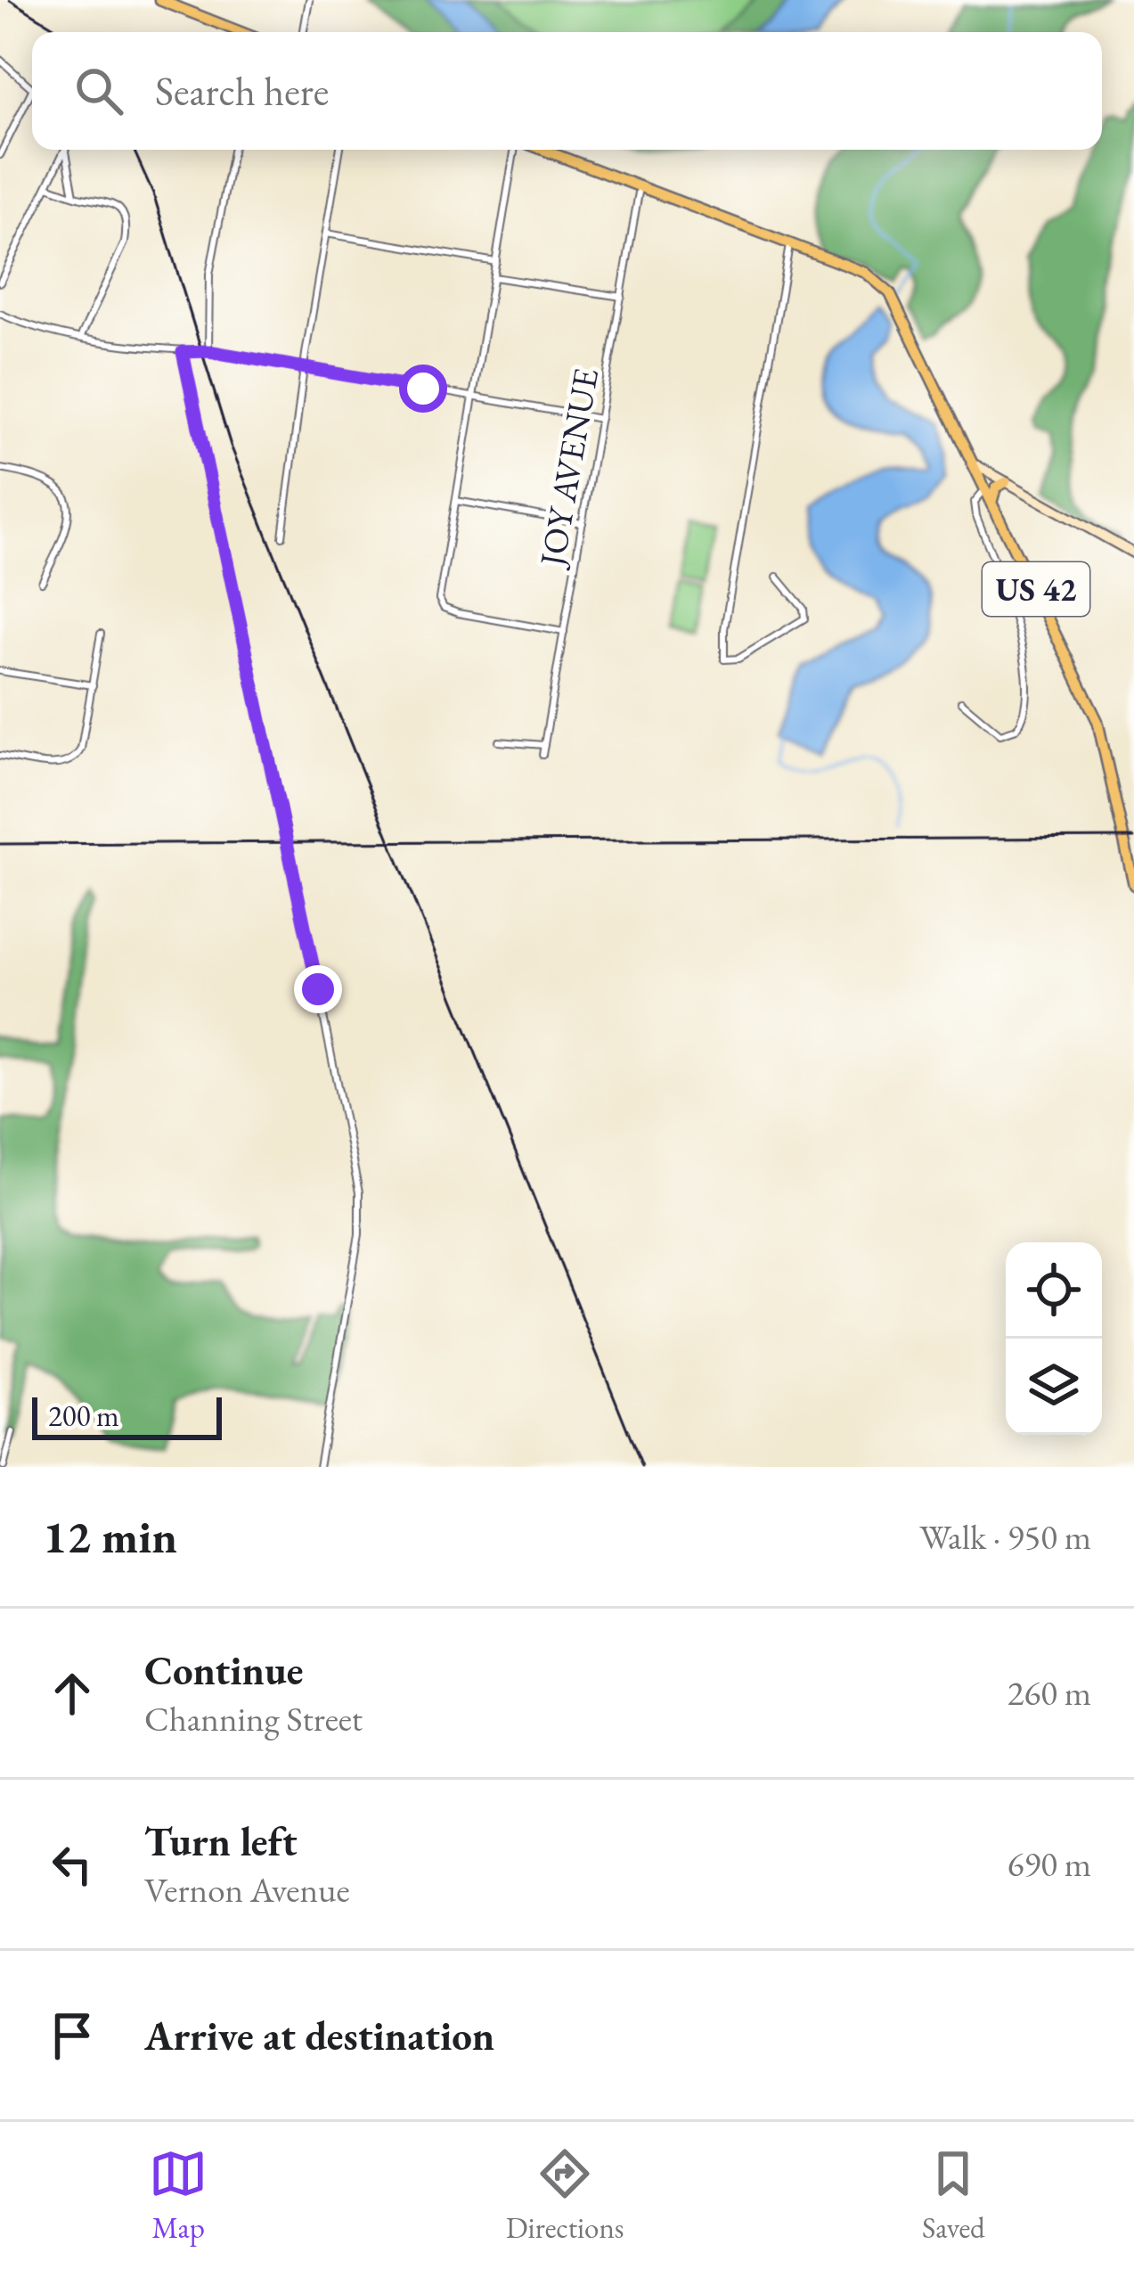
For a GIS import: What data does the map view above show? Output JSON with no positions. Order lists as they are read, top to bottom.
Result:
{
  "streets": {
    "main road": ["US 42"],
    "street": ["JOY AVENUE"]
  },
  "crossings": [
    ["JOY AVENUE", "US 42"]
  ],
  "scale_bar": "200 m",
  "page": {
    "search": "Search here",
    "scale": "200 m",
    "heading": ["12 min", "Walk · 950 m"],
    "list": [
      ["Continue", "Channing Street", "260 m"],
      ["Turn left", "Vernon Avenue", "690 m"],
      "Arrive at destination"
    ],
    "nav": ["Map", "Directions", "Saved"]
  }
}
